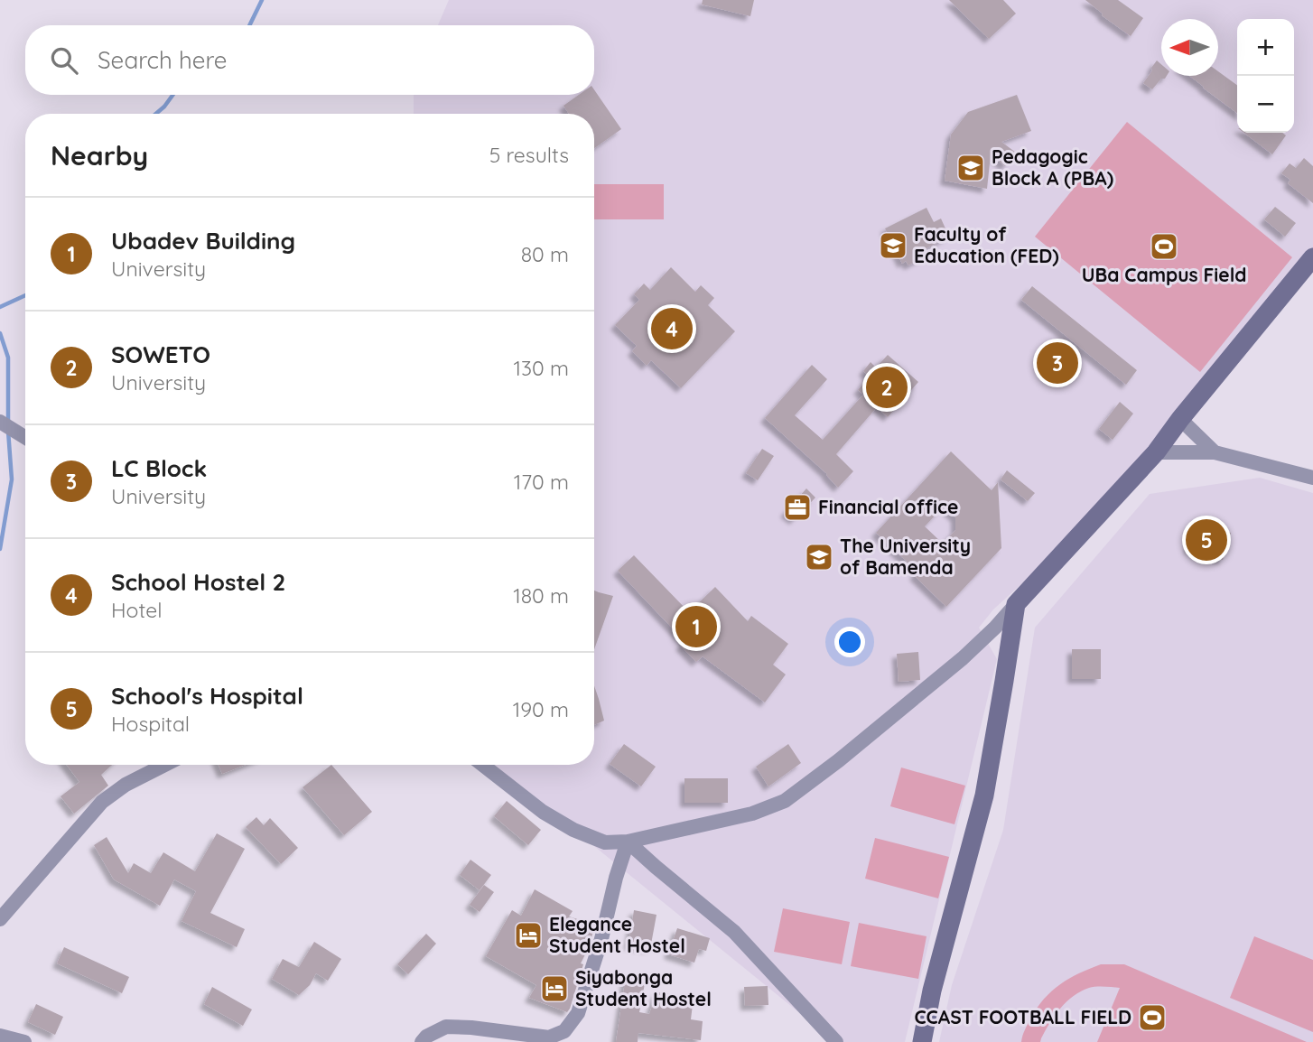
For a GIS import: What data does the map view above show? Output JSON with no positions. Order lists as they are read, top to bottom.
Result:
{
  "places": {
    "school or university": ["Pedagogic Block A (PBA)", "Faculty of Education (FED)", "The University of Bamenda"],
    "sports": ["UBa Campus Field", "CCAST FOOTBALL FIELD"],
    "office": ["Financial office"],
    "hotel": ["Elegance Student Hostel", "Siyabonga Student Hostel"]
  },
  "north": "left",
  "page": {
    "map_buttons": ["+", "−"],
    "search": "Search here",
    "heading": ["Nearby", "5 results"],
    "list": [
      {
        "mark": "1",
        "name": "Ubadev Building",
        "note": "University",
        "value": "80 m"
      },
      {
        "mark": "2",
        "name": "SOWETO",
        "note": "University",
        "value": "130 m"
      },
      {
        "mark": "3",
        "name": "LC Block",
        "note": "University",
        "value": "170 m"
      },
      {
        "mark": "4",
        "name": "School Hostel 2",
        "note": "Hotel",
        "value": "180 m"
      },
      {
        "mark": "5",
        "name": "School's Hospital",
        "note": "Hospital",
        "value": "190 m"
      }
    ],
    "pins": [
      "4",
      "3",
      "2",
      "5",
      "1"
    ]
  }
}
